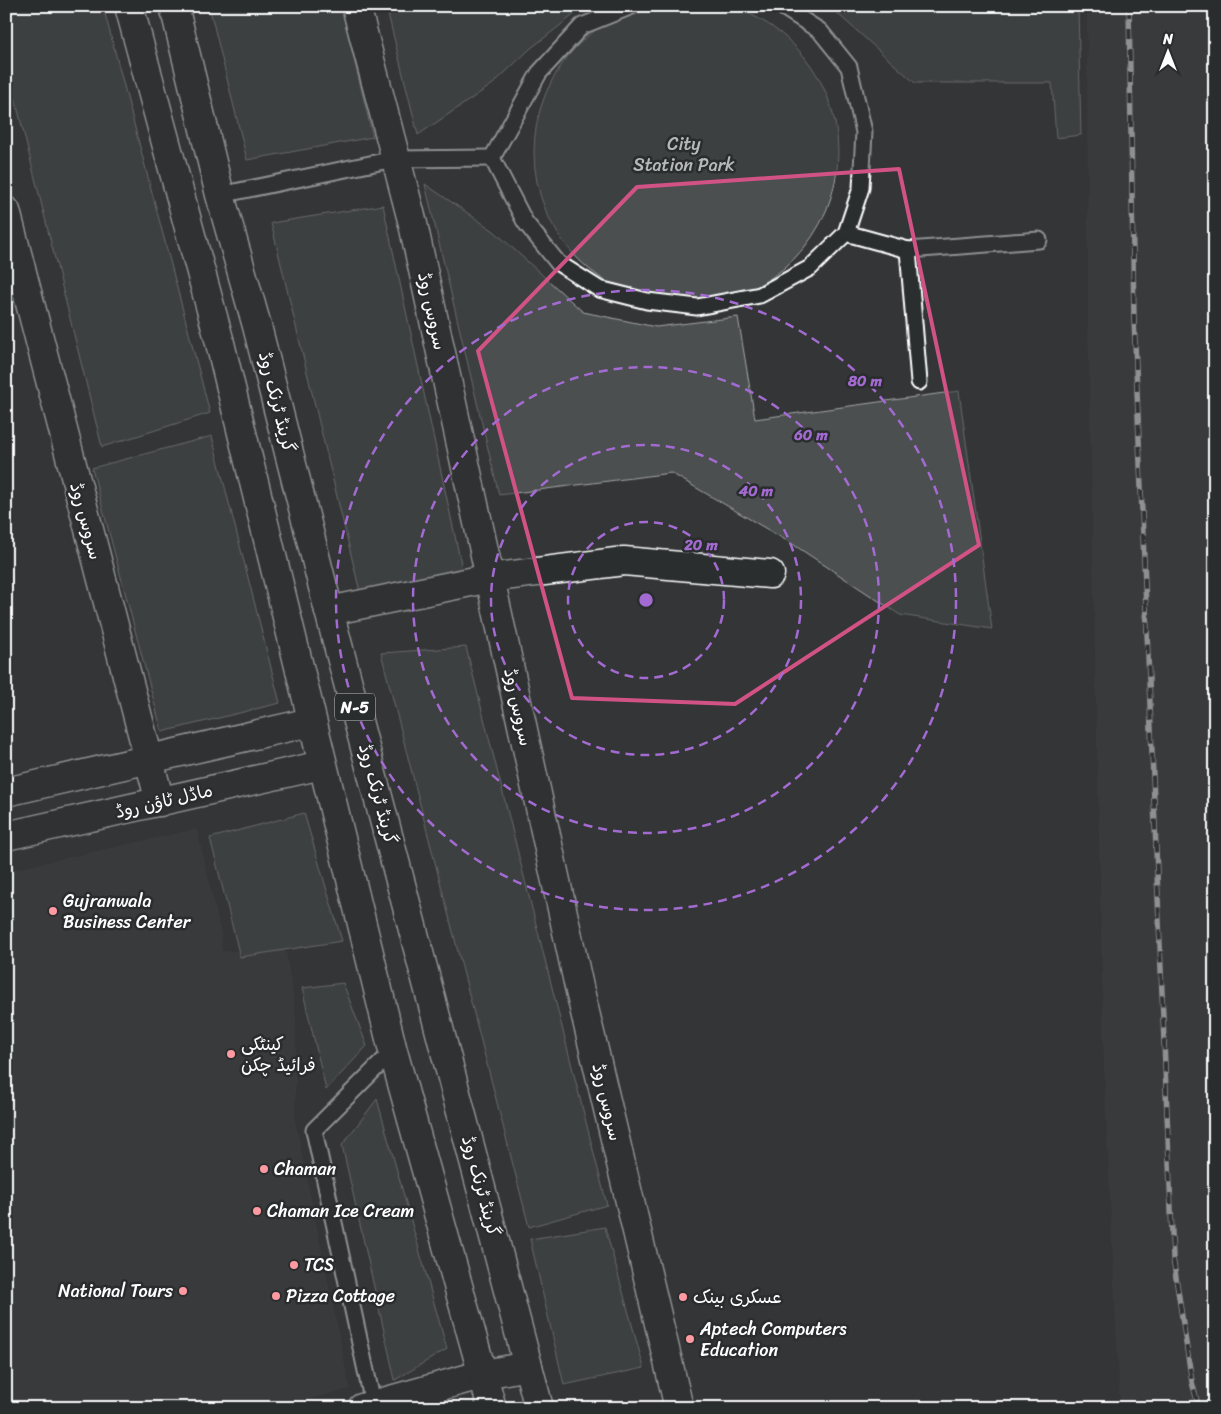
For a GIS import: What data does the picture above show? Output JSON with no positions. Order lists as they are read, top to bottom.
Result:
{
  "streets": {
    "main road": [
      "سروس روڈ",
      "گرینڈ ٹرنک روڈ",
      "N-5",
      "ماڈل ٹاؤن روڈ"
    ]
  },
  "crossings": [
    ["سروس روڈ", "ماڈل ٹاؤن روڈ"],
    ["N-5", "ماڈل ٹاؤن روڈ"]
  ],
  "parks": ["City Station Park"],
  "places": [
    "Gujranwala Business Center",
    "کینٹکی فرائیڈ چکن",
    "Chaman",
    "Chaman Ice Cream",
    "TCS",
    "National Tours",
    "Pizza Cottage",
    "عسکری بینک",
    "Aptech Computers Education"
  ],
  "north": "top",
  "rings": [
    "80 m",
    "60 m",
    "40 m",
    "20 m"
  ]
}
